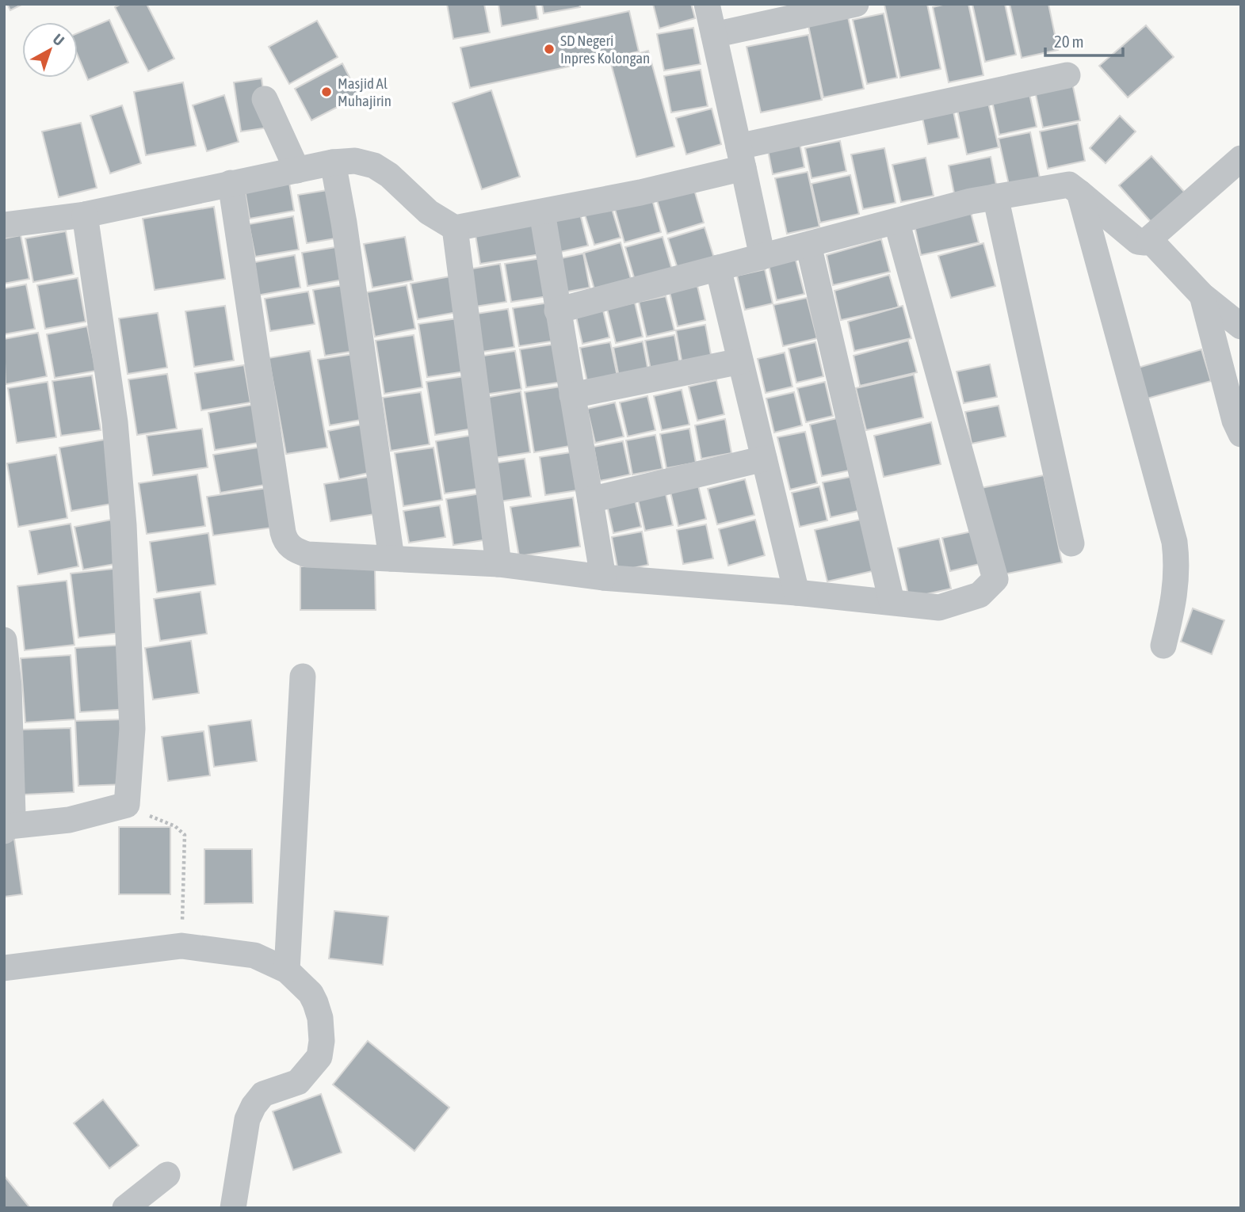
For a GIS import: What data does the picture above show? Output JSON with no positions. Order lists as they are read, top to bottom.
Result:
{
  "places": ["SD Negeri Inpres Kolongan", "Masjid Al Muhajirin"],
  "scale_bar": "20 m",
  "north": "top right"
}
